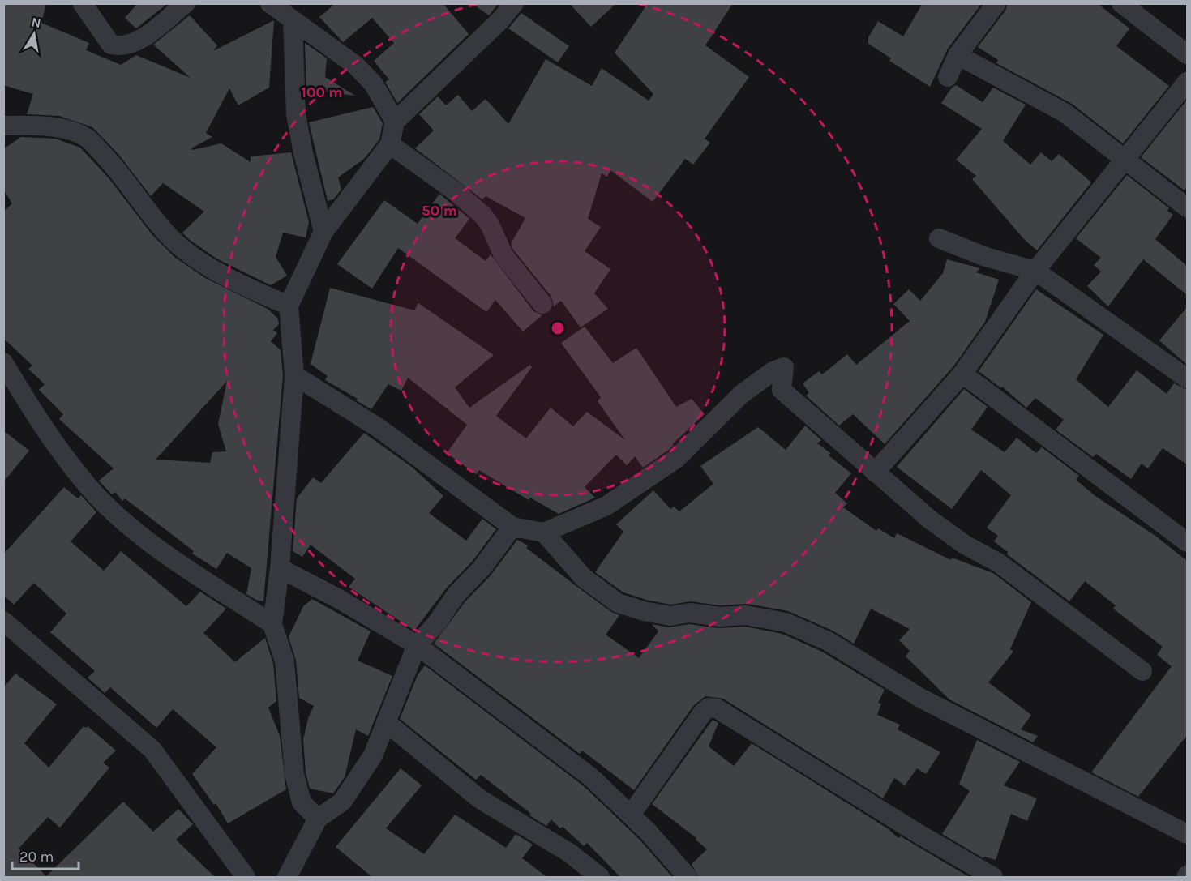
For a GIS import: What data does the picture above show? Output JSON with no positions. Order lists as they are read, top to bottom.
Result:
{
  "scale_bar": "20 m",
  "north": "top",
  "rings": ["100 m", "50 m"]
}
